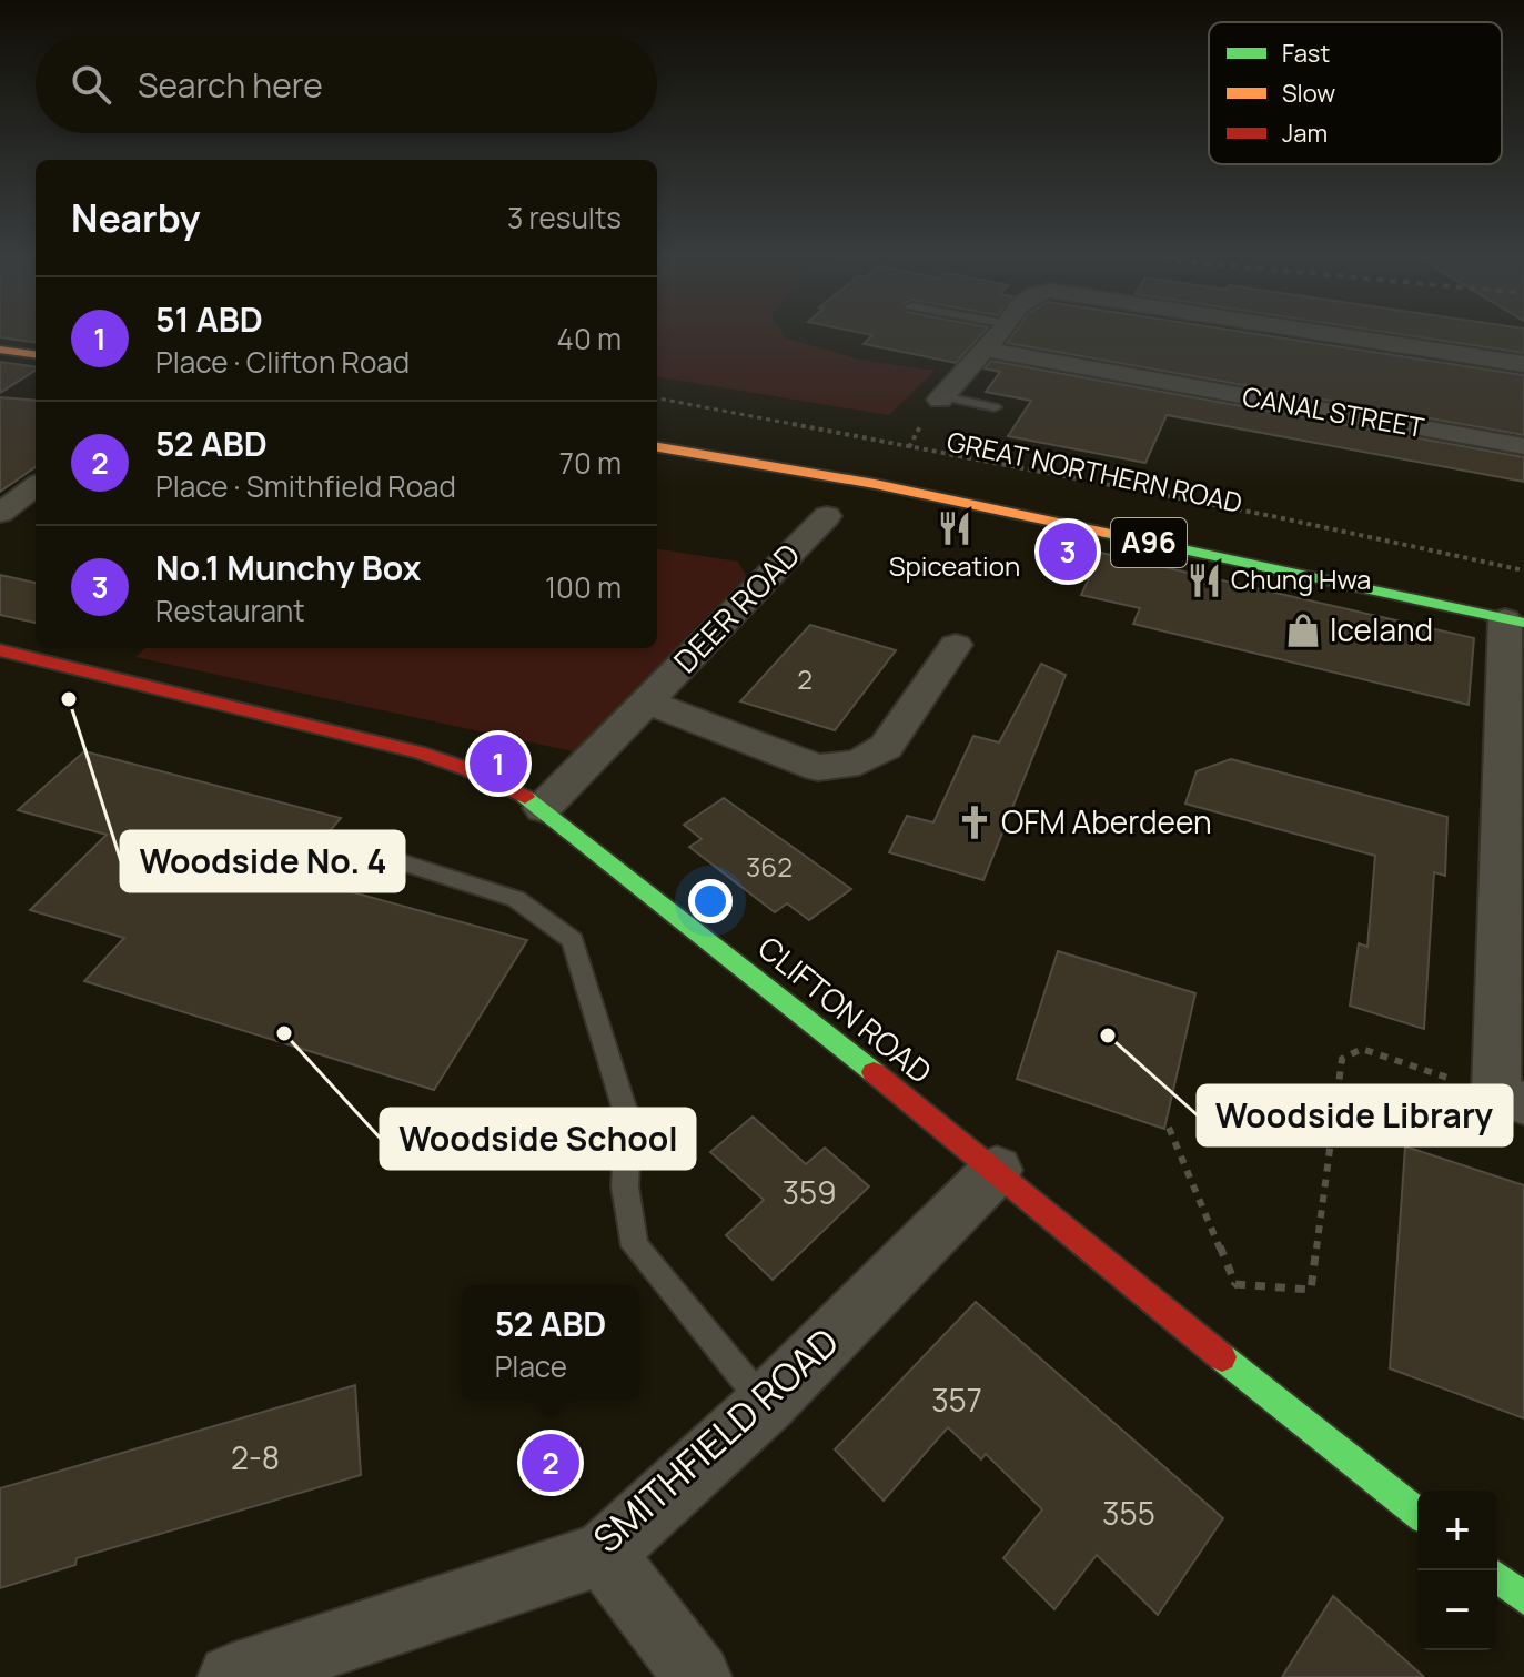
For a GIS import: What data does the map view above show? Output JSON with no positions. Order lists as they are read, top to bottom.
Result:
{
  "streets": {
    "street": [
      "CANAL STREET",
      "A96",
      "DEER ROAD",
      "CLIFTON ROAD",
      "SMITHFIELD ROAD"
    ]
  },
  "crossings": [
    ["DEER ROAD", "CLIFTON ROAD"],
    ["CLIFTON ROAD", "SMITHFIELD ROAD"]
  ],
  "places": {
    "restaurant": ["Spiceation", "Chung Hwa"],
    "shop": ["Iceland"],
    "other": ["Woodside No. 4", "Woodside School", "Woodside Library"],
    "church": ["OFM Aberdeen"]
  },
  "house_numbers": [
    "2",
    "362",
    "359",
    "357",
    "2-8",
    "355"
  ],
  "legend": ["Fast", "Slow", "Jam"],
  "page": {
    "search": "Search here",
    "heading": ["Nearby", "3 results"],
    "list": [
      {
        "mark": "1",
        "name": "51 ABD",
        "note": "Place · Clifton Road",
        "value": "40 m"
      },
      {
        "mark": "2",
        "name": "52 ABD",
        "note": "Place · Smithfield Road",
        "value": "70 m"
      },
      {
        "mark": "3",
        "name": "No.1 Munchy Box",
        "note": "Restaurant",
        "value": "100 m"
      }
    ],
    "pins": ["3", "1", "2"],
    "popup": ["52 ABD", "Place"],
    "map_buttons": ["+", "−"]
  }
}
